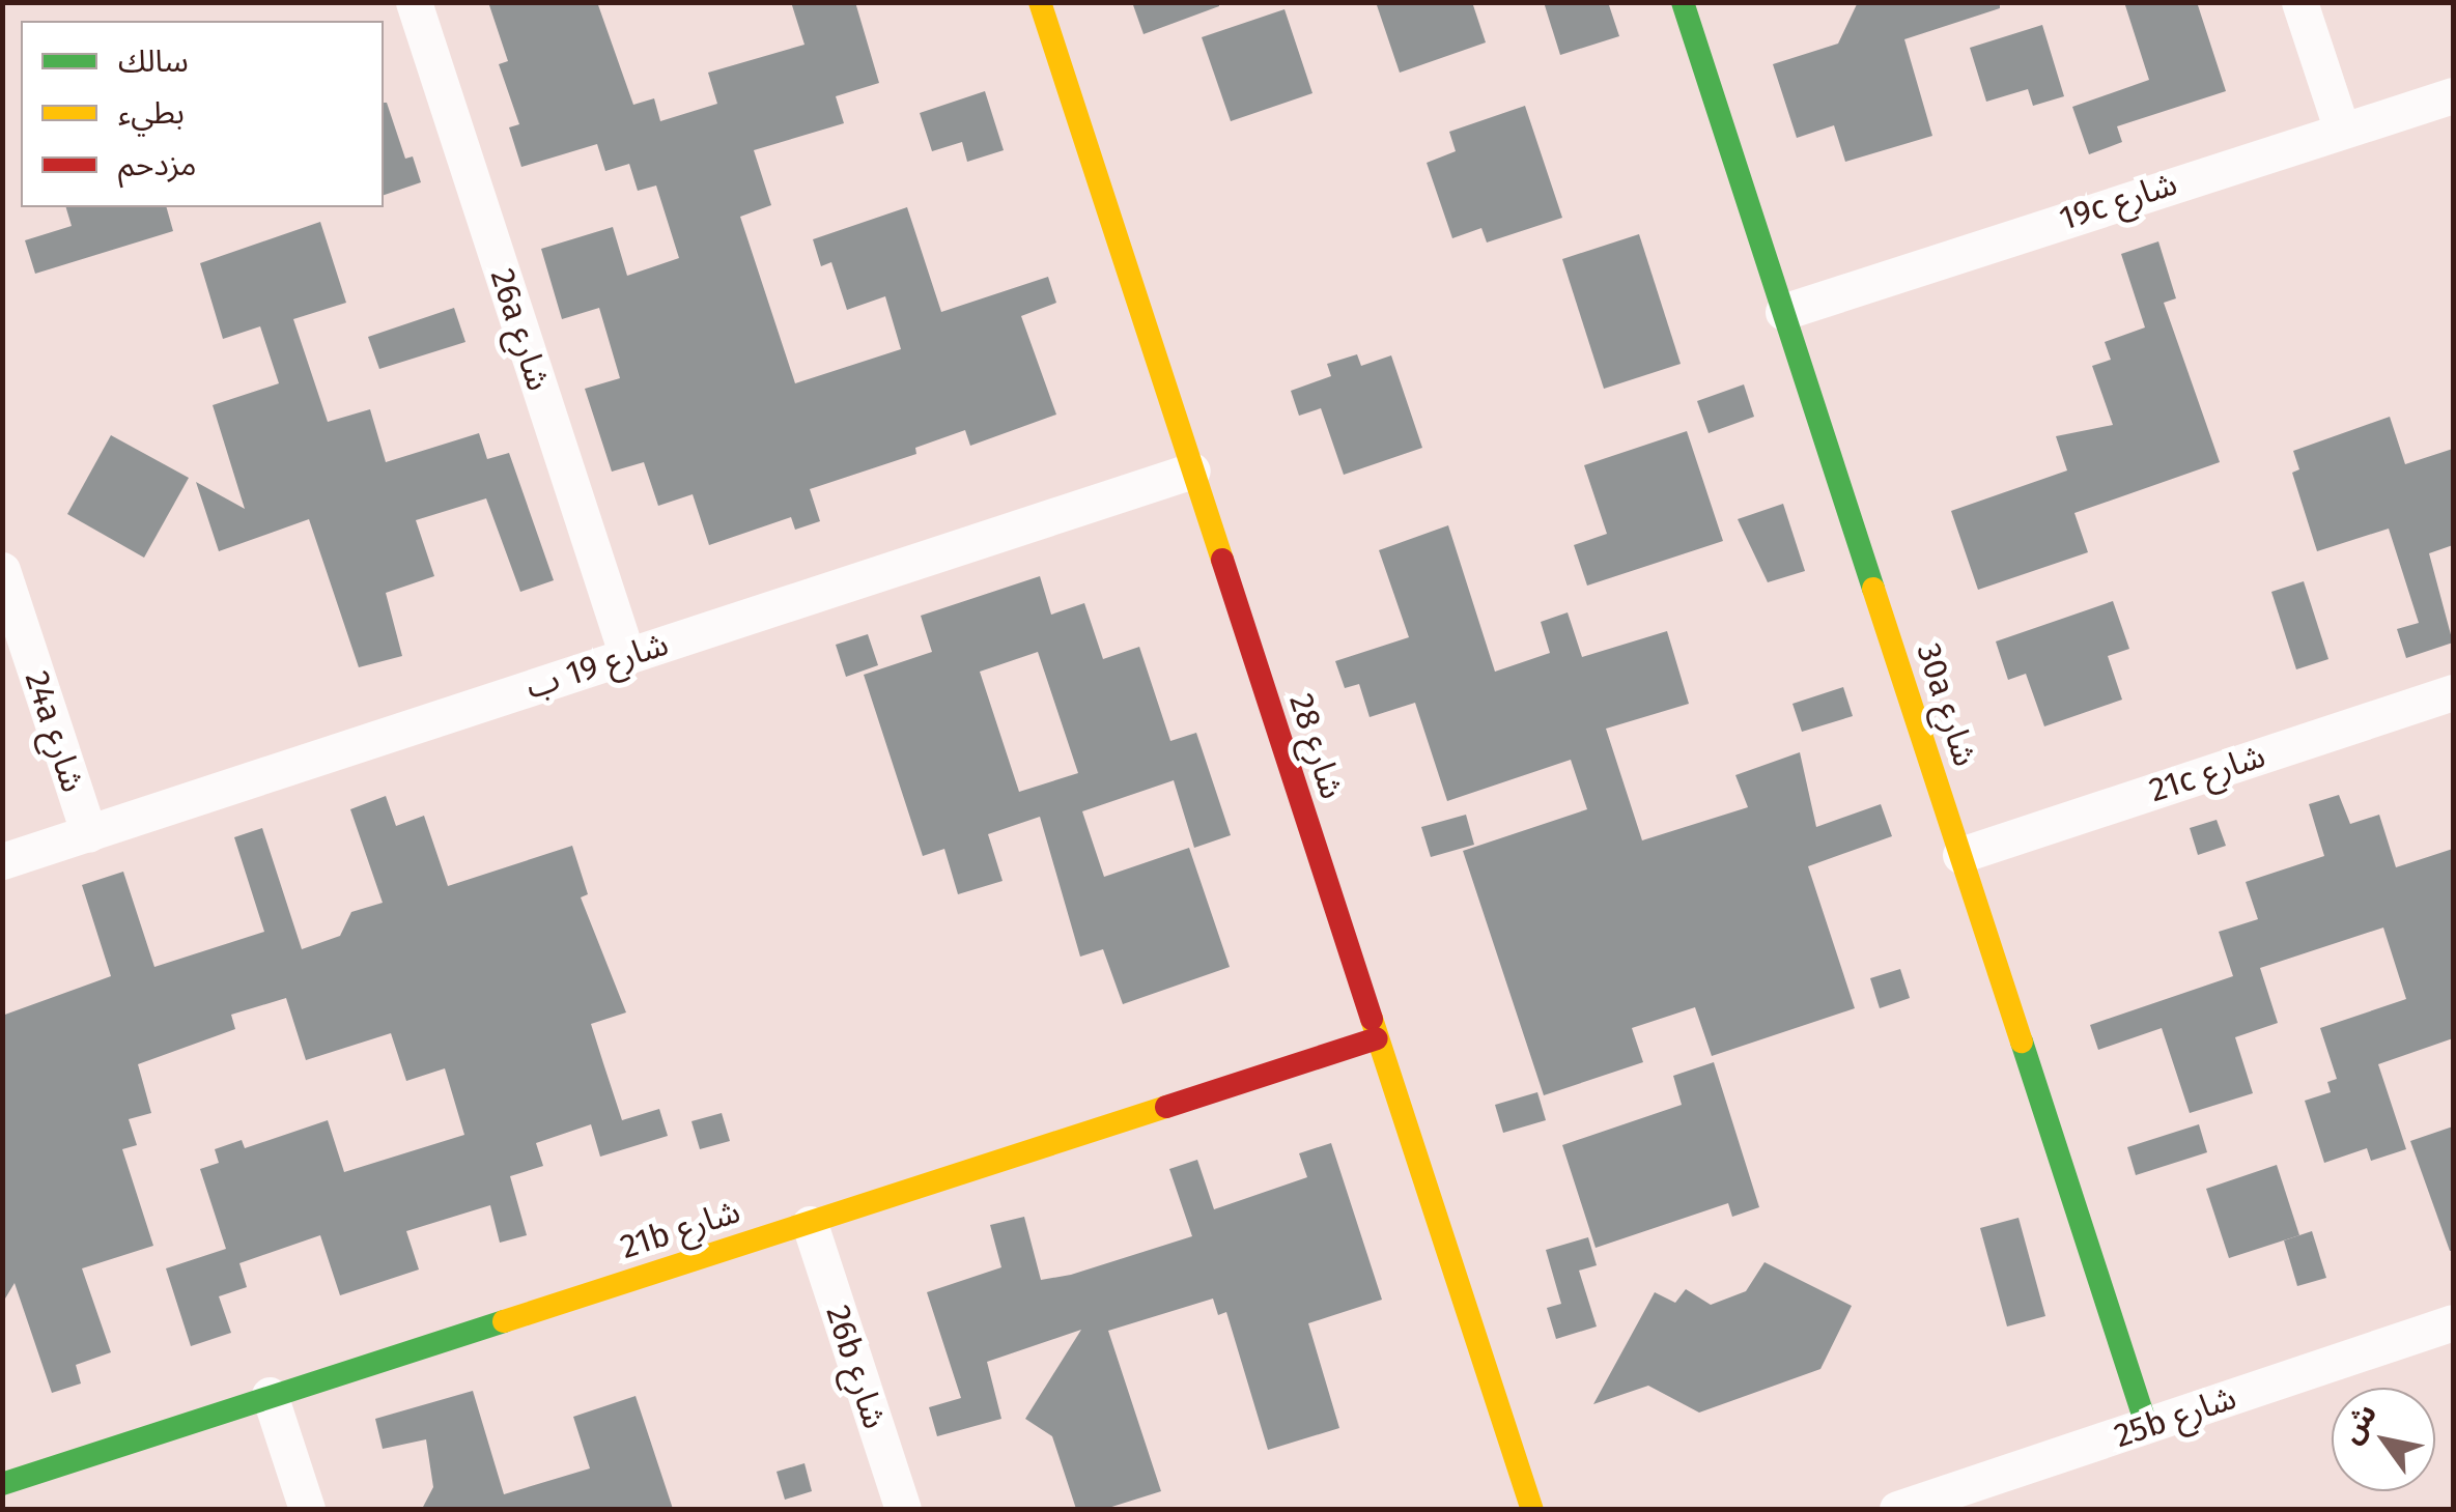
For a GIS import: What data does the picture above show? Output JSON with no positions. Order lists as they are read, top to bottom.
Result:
{
  "streets": {
    "street": [
      "19c شارع",
      "26a شارع",
      "شارع 19 ب",
      "30a شارع",
      "24a شارع",
      "شارع 28",
      "21c شارع",
      "21b شارع",
      "26b شارع",
      "25b شارع"
    ]
  },
  "crossings": [
    ["19c شارع", "30a شارع"],
    ["26a شارع", "شارع 19 ب"],
    ["شارع 19 ب", "24a شارع"],
    ["شارع 19 ب", "شارع 28"],
    ["30a شارع", "21c شارع"],
    ["30a شارع", "25b شارع"],
    ["شارع 28", "21b شارع"],
    ["21b شارع", "26b شارع"]
  ],
  "legend": ["سالك", "بطيء", "مزدحم"],
  "north": "top left"
}
